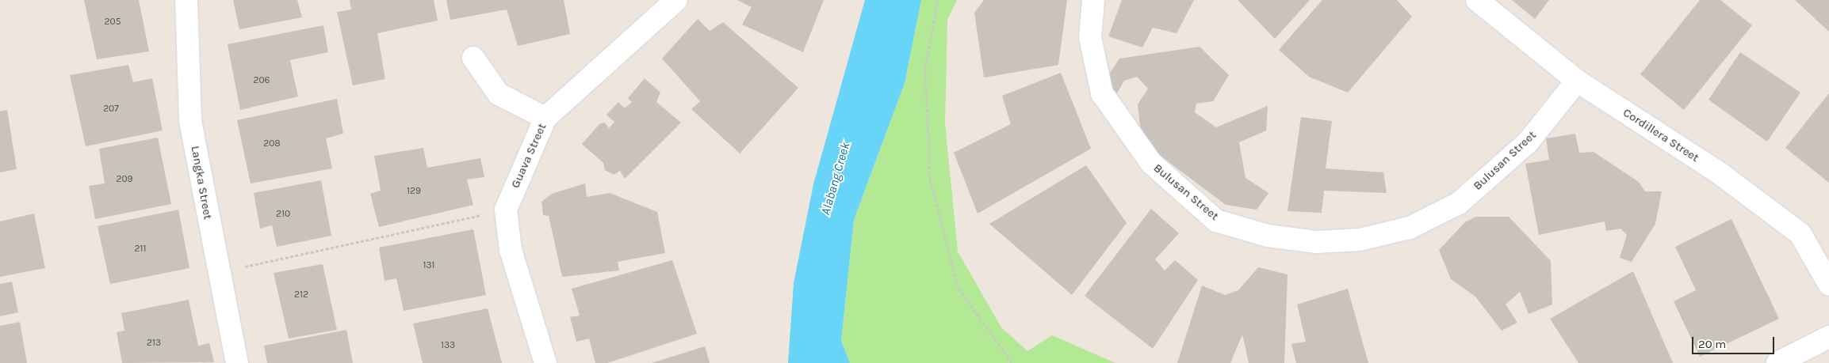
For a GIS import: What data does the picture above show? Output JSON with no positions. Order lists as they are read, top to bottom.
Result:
{
  "streets": {
    "street": [
      "Cordillera Street",
      "Guava Street",
      "Bulusan Street",
      "Langka Street"
    ]
  },
  "crossings": [
    ["Cordillera Street", "Bulusan Street"]
  ],
  "water": ["Alabang Creek"],
  "house_numbers": [
    "205",
    "206",
    "207",
    "208",
    "209",
    "129",
    "210",
    "211",
    "131",
    "212",
    "213",
    "133"
  ],
  "scale_bar": "20 m"
}
